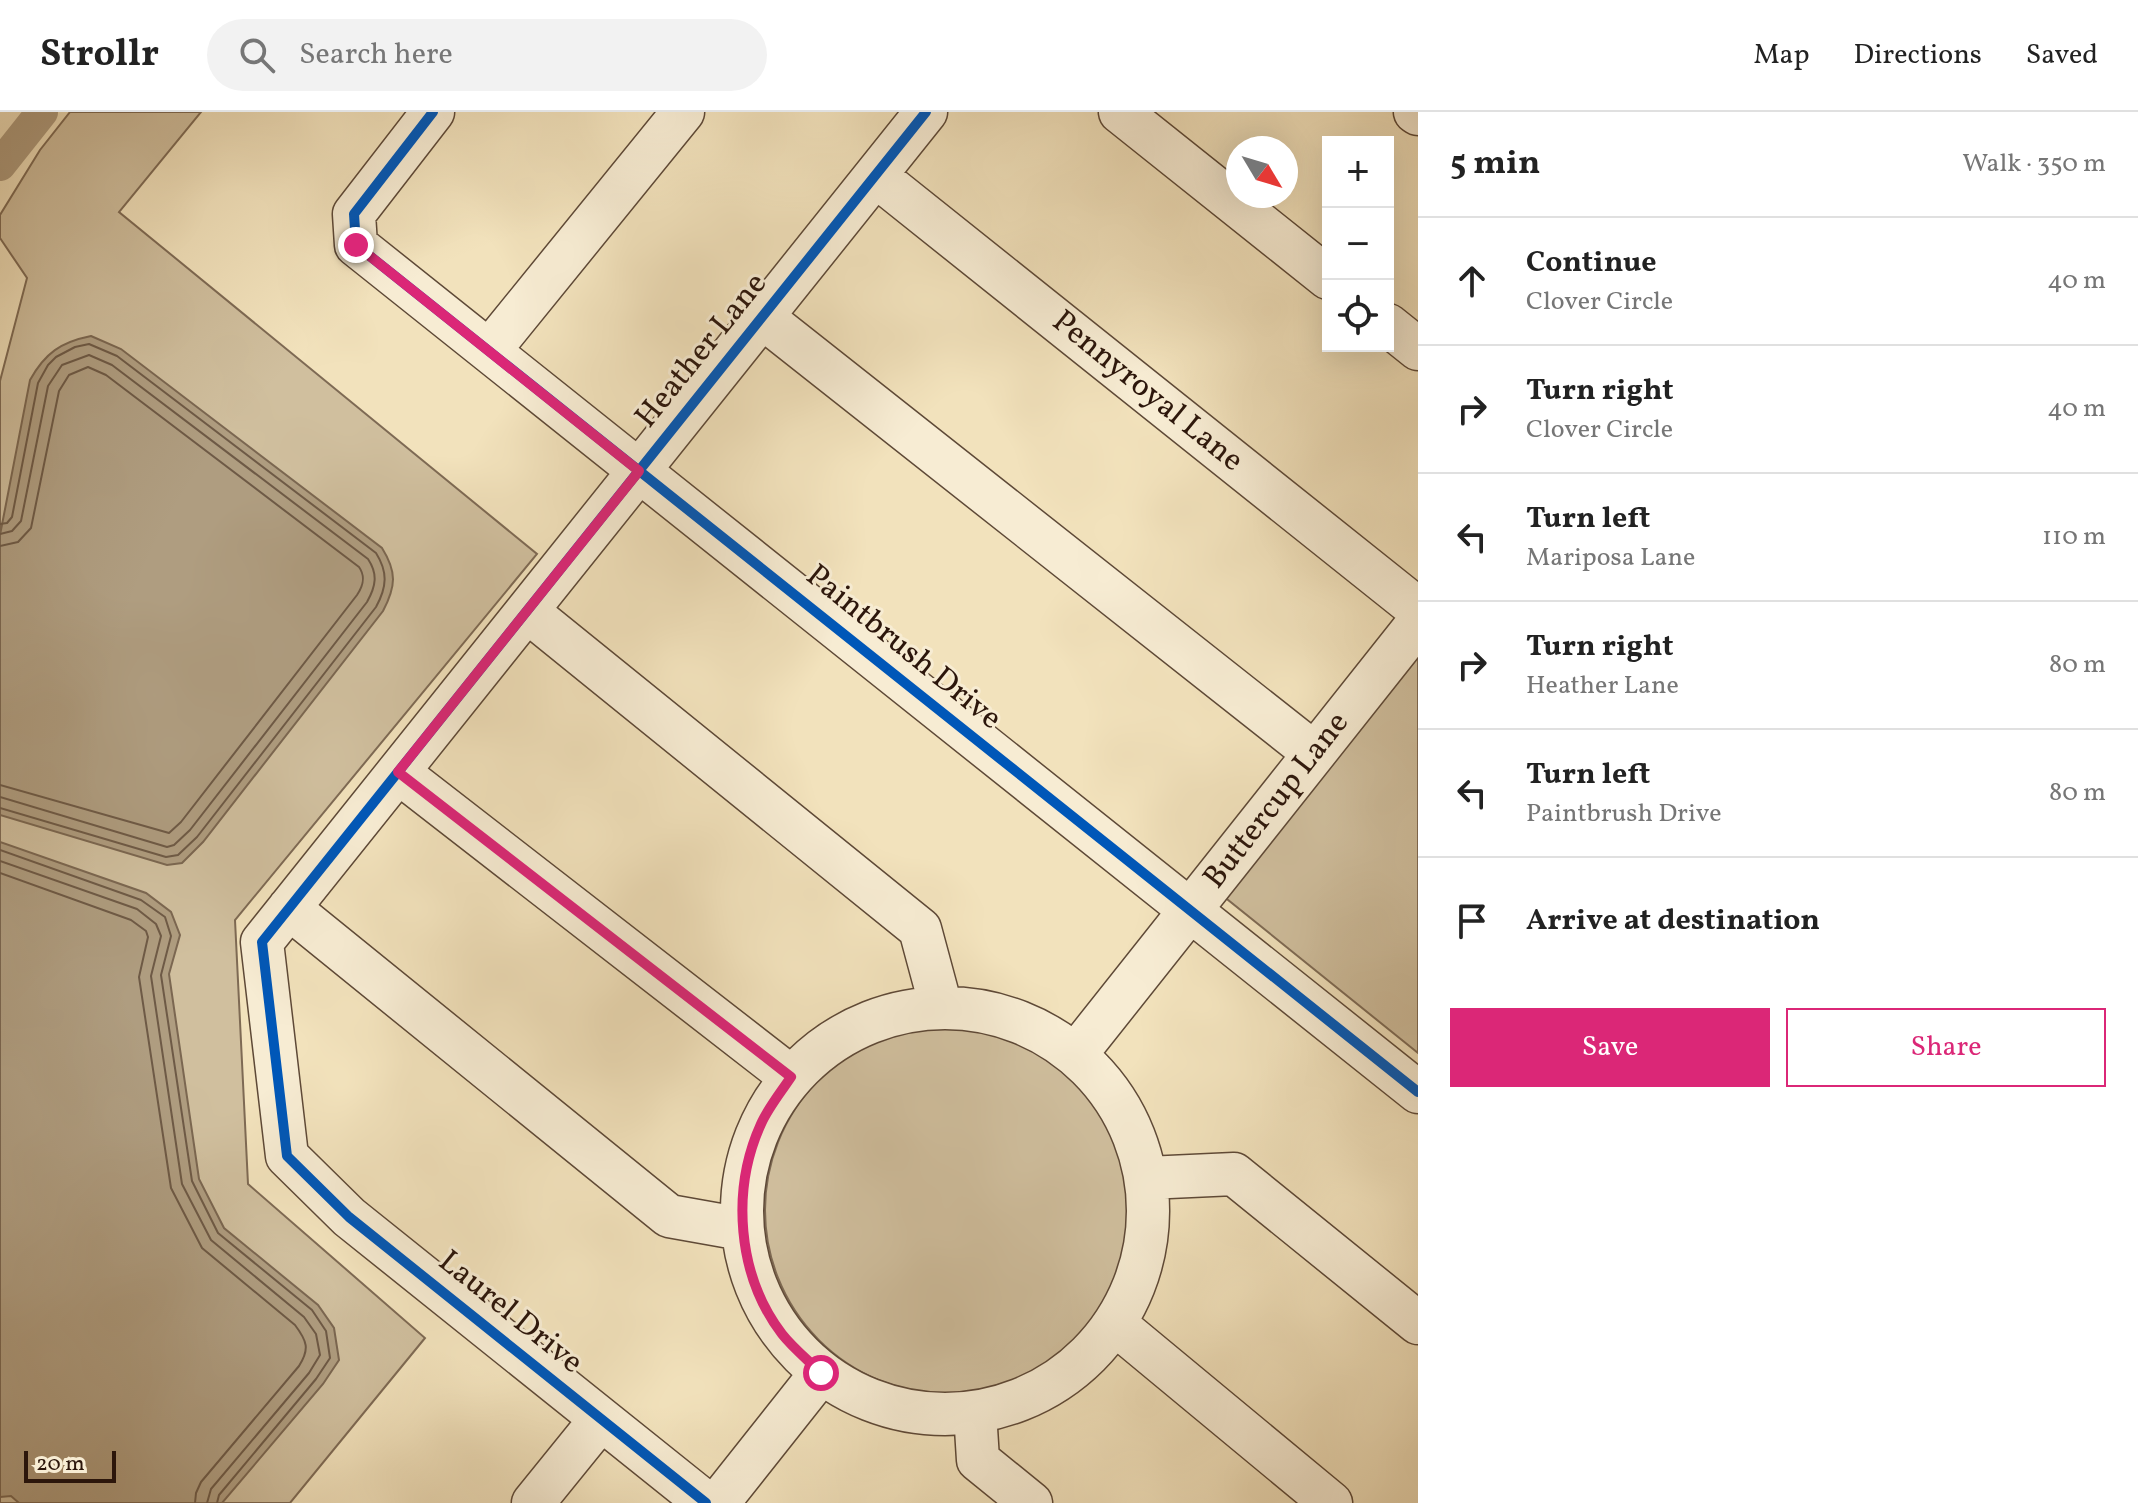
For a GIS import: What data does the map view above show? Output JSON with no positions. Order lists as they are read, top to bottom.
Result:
{
  "streets": {
    "street": [
      "Heather Lane",
      "Pennyroyal Lane",
      "Paintbrush Drive",
      "Buttercup Lane",
      "Laurel Drive"
    ]
  },
  "crossings": [
    ["Heather Lane", "Pennyroyal Lane"],
    ["Heather Lane", "Paintbrush Drive"],
    ["Heather Lane", "Laurel Drive"],
    ["Paintbrush Drive", "Buttercup Lane"]
  ],
  "scale_bar": "20 m",
  "north": "bottom right",
  "page": {
    "header": "Strollr",
    "search": "Search here",
    "nav": ["Map", "Directions", "Saved"],
    "heading": ["5 min", "Walk · 350 m"],
    "map_buttons": ["+", "−"],
    "list": [
      ["Continue", "Clover Circle", "40 m"],
      ["Turn right", "Clover Circle", "40 m"],
      ["Turn left", "Mariposa Lane", "110 m"],
      ["Turn right", "Heather Lane", "80 m"],
      ["Turn left", "Paintbrush Drive", "80 m"],
      "Arrive at destination"
    ],
    "buttons": ["Save", "Share"],
    "scale": "20 m"
  }
}
